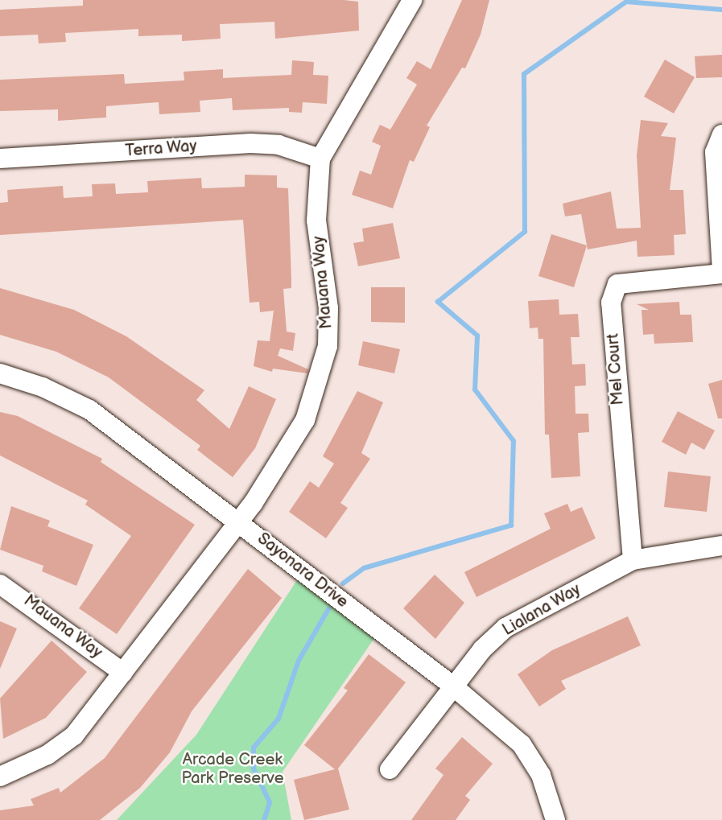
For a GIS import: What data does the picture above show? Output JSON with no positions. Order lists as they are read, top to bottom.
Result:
{
  "streets": {
    "street": [
      "Terra Way",
      "Mauana Way",
      "Mel Court",
      "Sayonara Drive",
      "Lialana Way"
    ]
  },
  "crossings": [
    ["Terra Way", "Mauana Way"],
    ["Mauana Way", "Sayonara Drive"],
    ["Mel Court", "Lialana Way"],
    ["Sayonara Drive", "Lialana Way"]
  ],
  "parks": ["Arcade Creek Park Preserve"]
}
